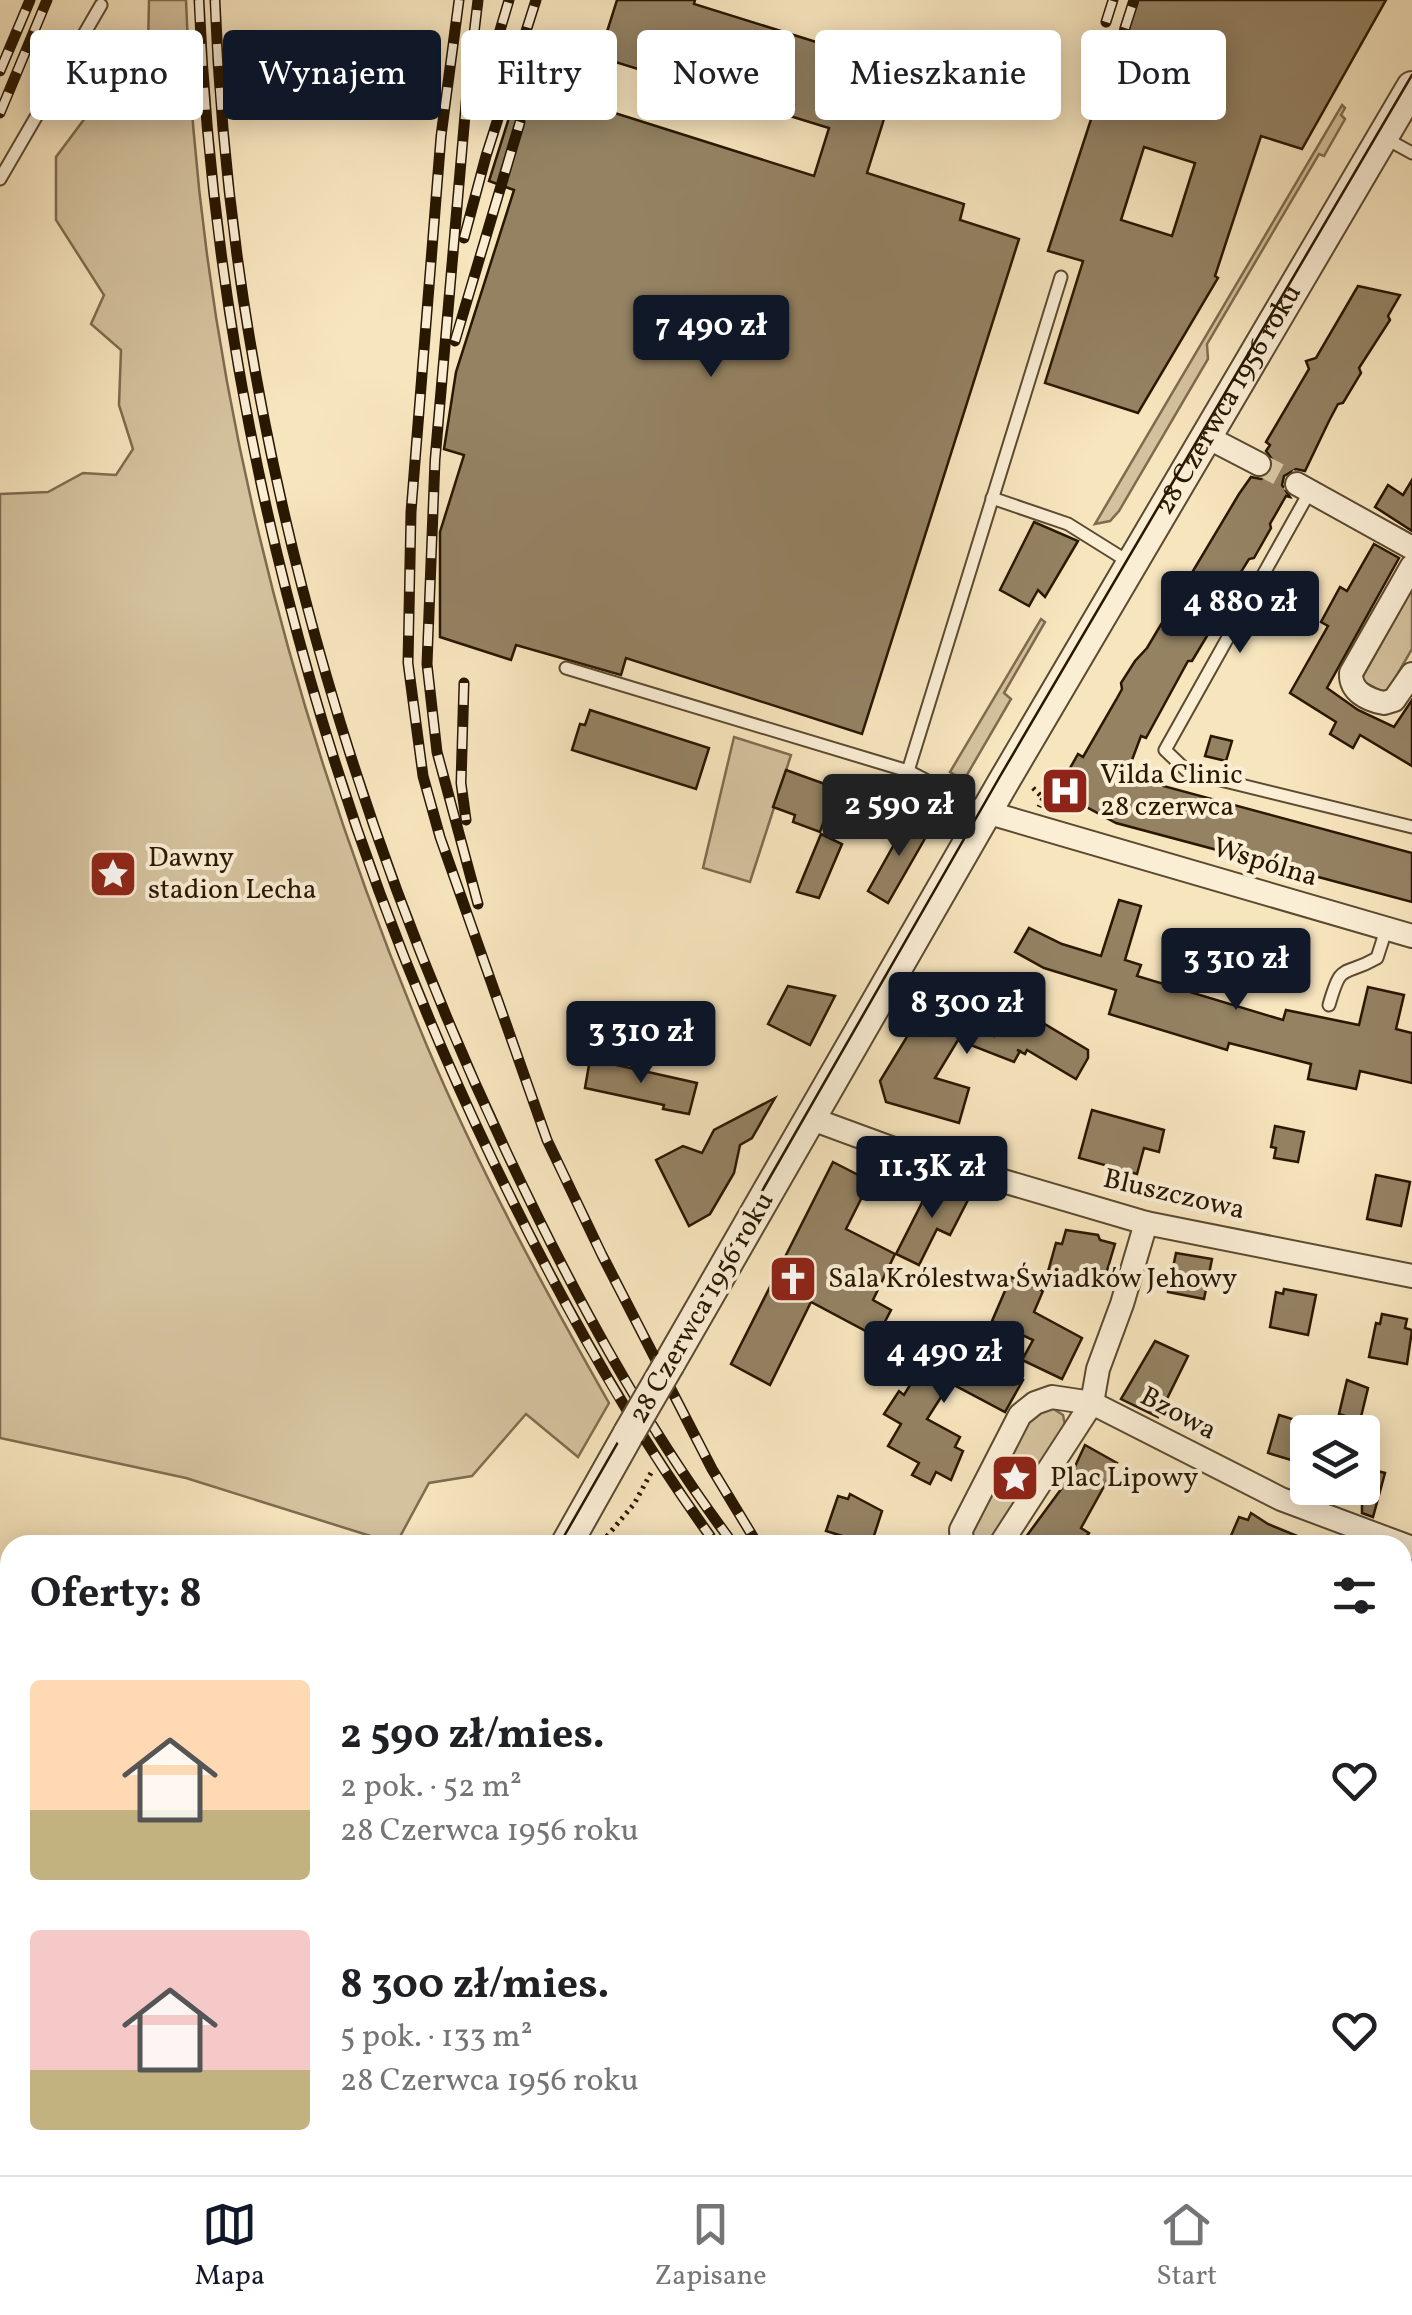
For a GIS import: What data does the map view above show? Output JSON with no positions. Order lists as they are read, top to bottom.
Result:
{
  "streets": {
    "street": [
      "28 Czerwca 1956 roku",
      "Wspólna",
      "Bluszczowa",
      "Bzowa"
    ]
  },
  "crossings": [
    ["28 Czerwca 1956 roku", "Wspólna"],
    ["28 Czerwca 1956 roku", "Bluszczowa"]
  ],
  "places": {
    "hospital": ["Vilda Clinic 28 czerwca"],
    "place": ["Dawny stadion Lecha", "Plac Lipowy"],
    "church": ["Sala Królestwa Świadków Jehowy"]
  },
  "page": {
    "chip": [
      "Kupno",
      "Wynajem",
      "Filtry",
      "Nowe",
      "Mieszkanie",
      "Dom"
    ],
    "price": [
      "7 490 zł",
      "4 880 zł",
      "2 590 zł",
      "3 310 zł",
      "8 300 zł",
      "3 310 zł",
      "11.3K zł",
      "4 490 zł"
    ],
    "heading": "Oferty: 8",
    "list": [
      {
        "name": "2 590 zł/mies.",
        "note": "2 pok. · 52 m² · 28 Czerwca 1956 roku"
      },
      {
        "name": "8 300 zł/mies.",
        "note": "5 pok. · 133 m² · 28 Czerwca 1956 roku"
      }
    ],
    "tabs": ["Mapa", "Zapisane", "Start"]
  }
}
